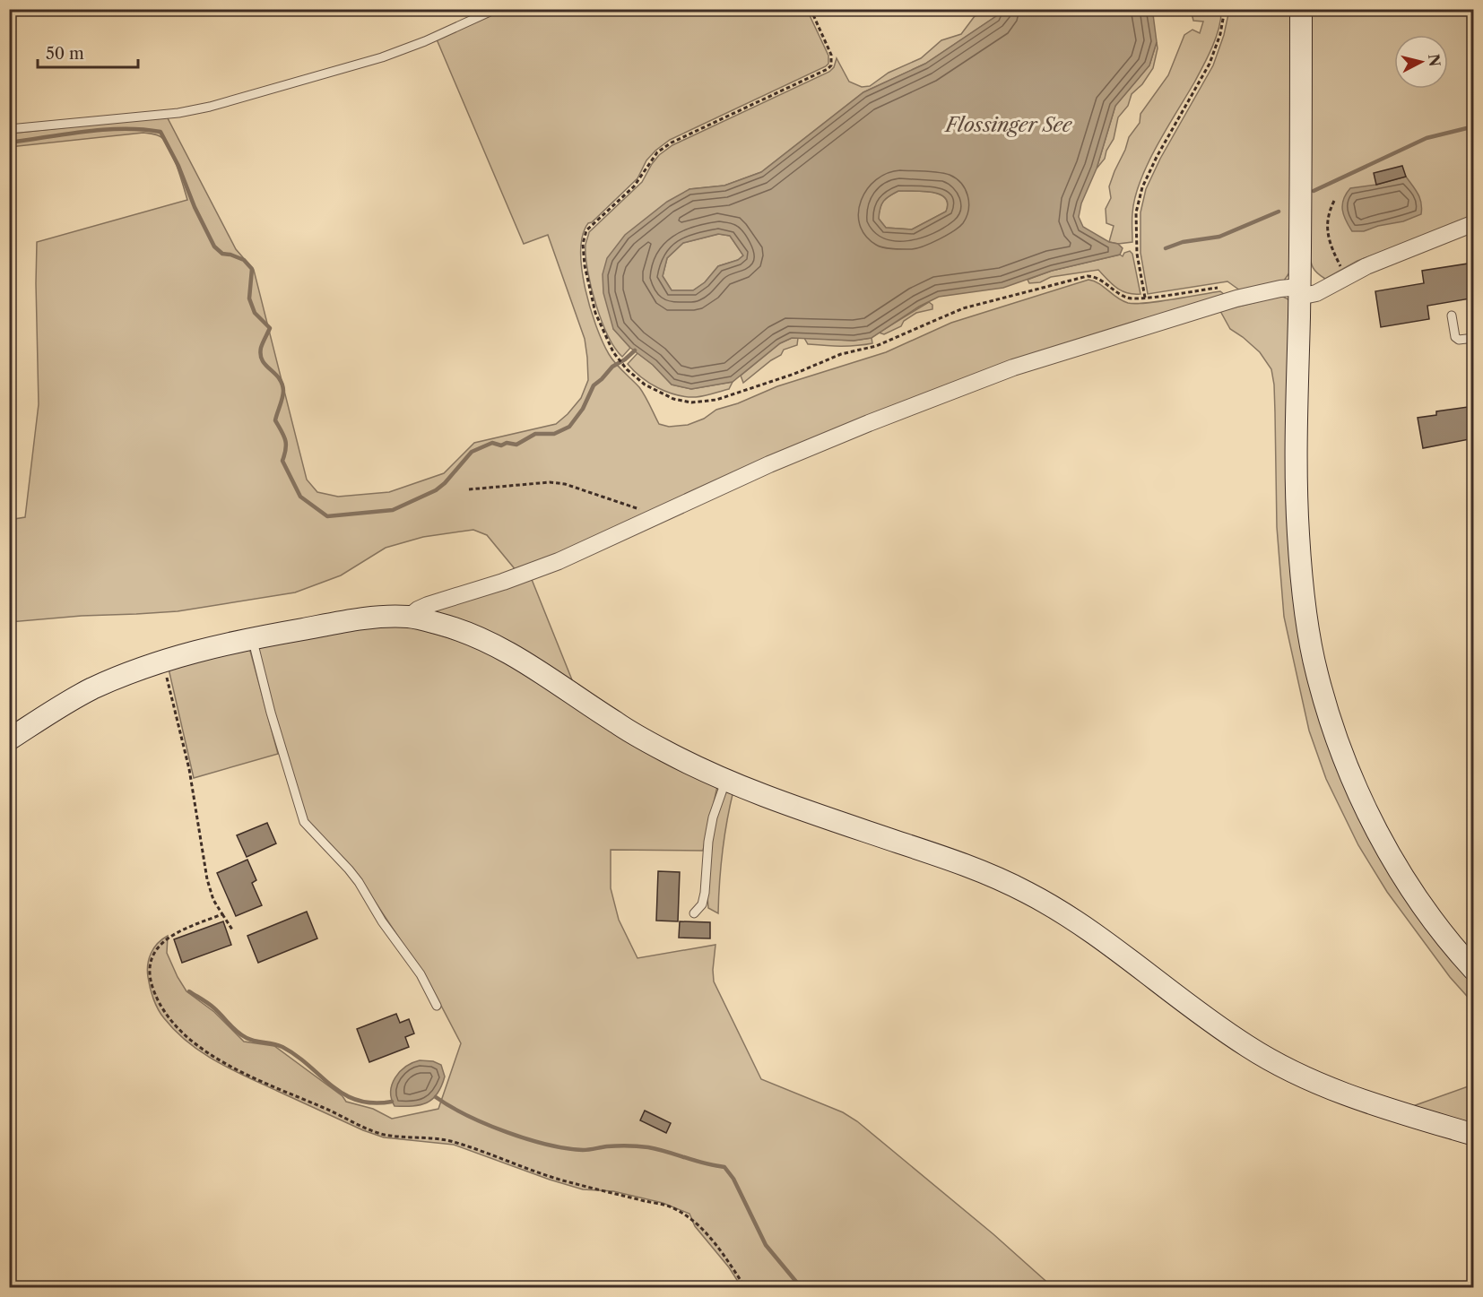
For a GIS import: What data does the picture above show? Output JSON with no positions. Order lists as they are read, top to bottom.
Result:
{
  "water": ["Flossinger See"],
  "scale_bar": "50 m",
  "north": "right"
}
